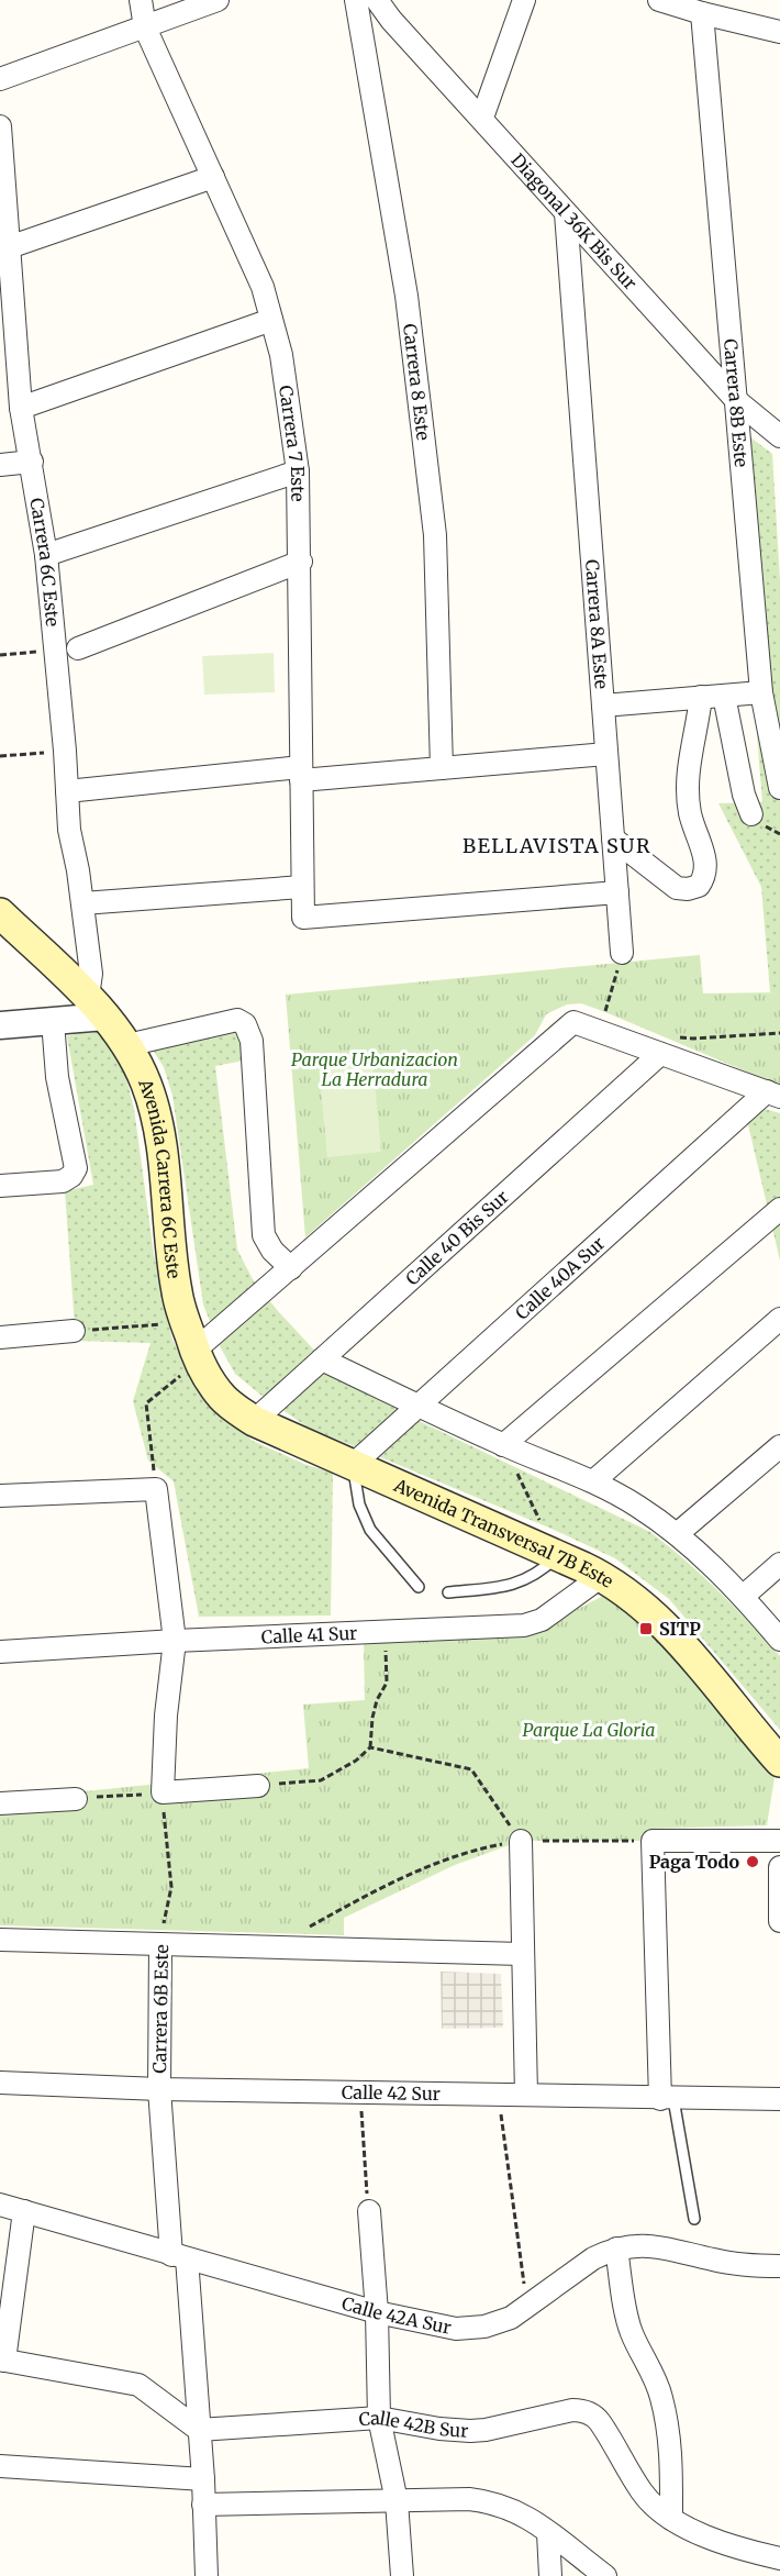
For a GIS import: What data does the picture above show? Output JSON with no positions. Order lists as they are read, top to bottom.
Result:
{
  "streets": {
    "main road": ["Avenida Carrera 6C Este", "Avenida Transversal 7B Este"],
    "street": [
      "Diagonal 36K Bis Sur",
      "Carrera 8 Este",
      "Carrera 8B Este",
      "Carrera 7 Este",
      "Carrera 6C Este",
      "Carrera 8A Este",
      "Calle 40 Bis Sur",
      "Calle 40A Sur",
      "Calle 41 Sur",
      "Carrera 6B Este",
      "Calle 42 Sur",
      "Calle 42A Sur",
      "Calle 42B Sur"
    ]
  },
  "crossings": [
    ["Diagonal 36K Bis Sur", "Carrera 8B Este"],
    ["Diagonal 36K Bis Sur", "Carrera 8A Este"],
    ["Carrera 7 Este", "Carrera 8A Este"],
    ["Carrera 6C Este", "Avenida Carrera 6C Este"],
    ["Avenida Carrera 6C Este", "Avenida Transversal 7B Este"],
    ["Calle 40 Bis Sur", "Avenida Transversal 7B Este"],
    ["Calle 40A Sur", "Avenida Transversal 7B Este"],
    ["Avenida Transversal 7B Este", "Calle 41 Sur"],
    ["Carrera 6B Este", "Calle 42 Sur"],
    ["Carrera 6B Este", "Calle 42A Sur"],
    ["Carrera 6B Este", "Calle 42B Sur"]
  ],
  "districts": ["BELLAVISTA SUR"],
  "parks": ["Parque Urbanizacion La Herradura", "Parque La Gloria"],
  "places": {
    "transit": ["SITP"],
    "other": ["Paga Todo"]
  }
}
